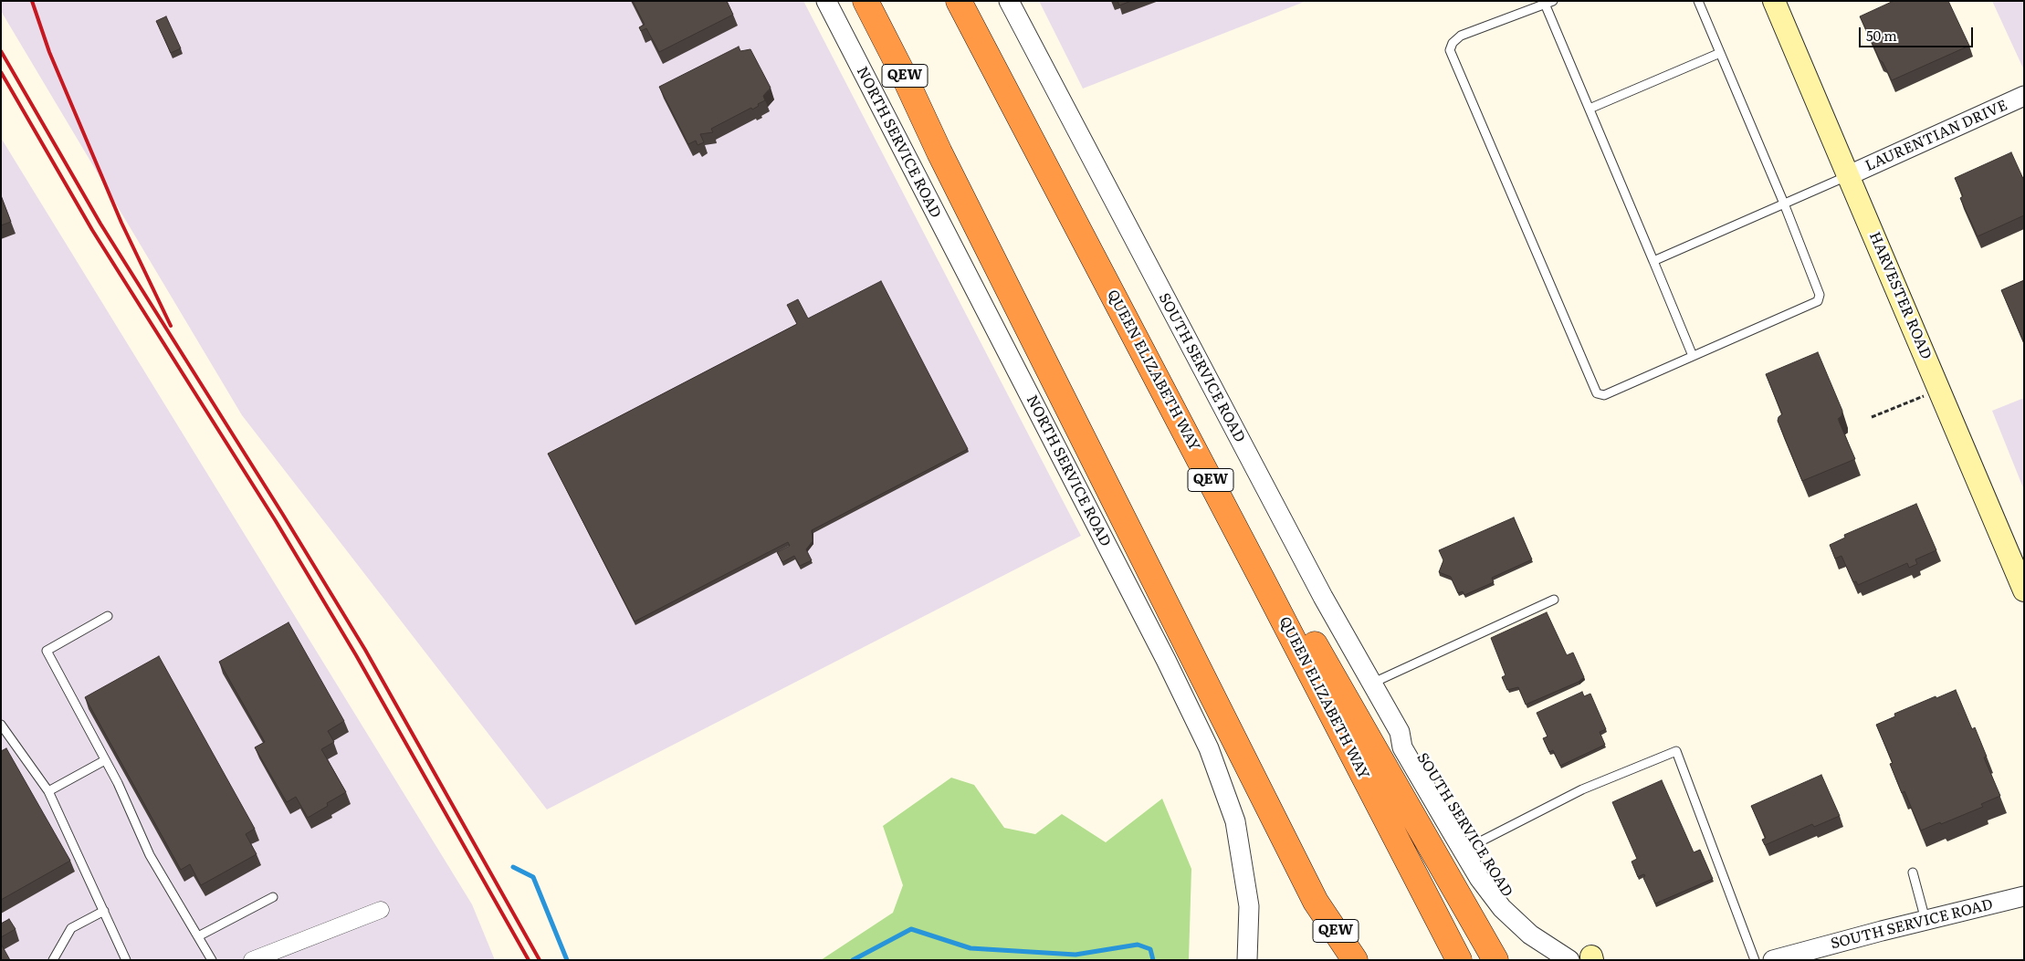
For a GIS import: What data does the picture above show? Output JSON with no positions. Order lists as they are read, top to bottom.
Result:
{
  "streets": {
    "highway": ["QEW", "QUEEN ELIZABETH WAY"],
    "main road": ["HARVESTER ROAD"],
    "street": ["LAURENTIAN DRIVE", "NORTH SERVICE ROAD", "SOUTH SERVICE ROAD"]
  },
  "crossings": [
    ["LAURENTIAN DRIVE", "HARVESTER ROAD"]
  ],
  "scale_bar": "50 m"
}
